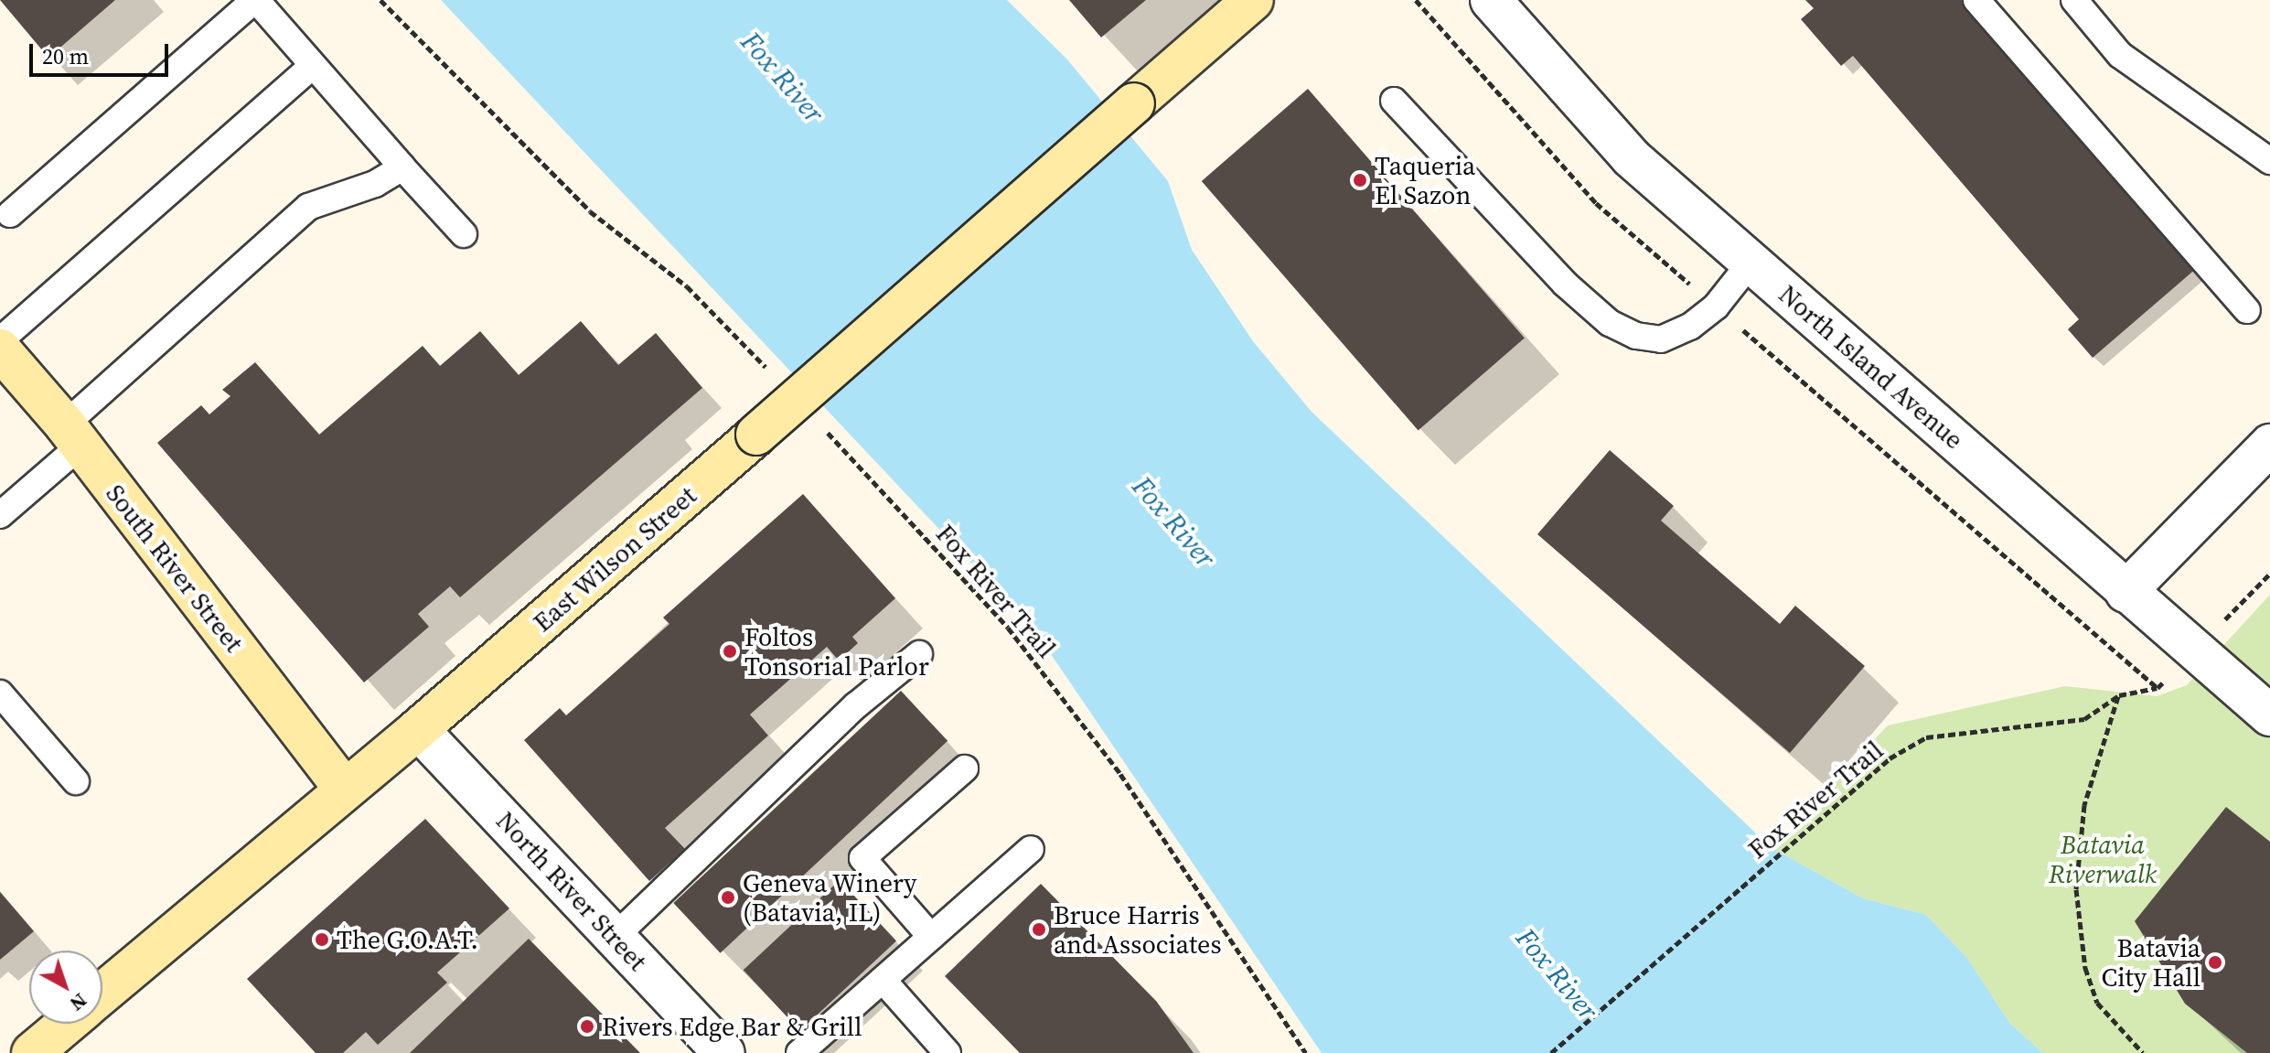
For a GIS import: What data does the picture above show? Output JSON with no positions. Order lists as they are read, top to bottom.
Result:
{
  "streets": {
    "main road": ["East Wilson Street", "South River Street"],
    "street": ["North Island Avenue", "North River Street"],
    "path": ["Fox River Trail"]
  },
  "crossings": [
    ["East Wilson Street", "South River Street"],
    ["East Wilson Street", "North River Street"]
  ],
  "water": ["Fox River"],
  "parks": ["Batavia Riverwalk"],
  "places": [
    "Taqueria El Sazon",
    "Foltos Tonsorial Parlor",
    "Geneva Winery (Batavia, IL)",
    "Bruce Harris and Associates",
    "The G.O.A.T.",
    "Batavia City Hall",
    "Rivers Edge Bar & Grill"
  ],
  "scale_bar": "20 m",
  "north": "bottom right"
}
